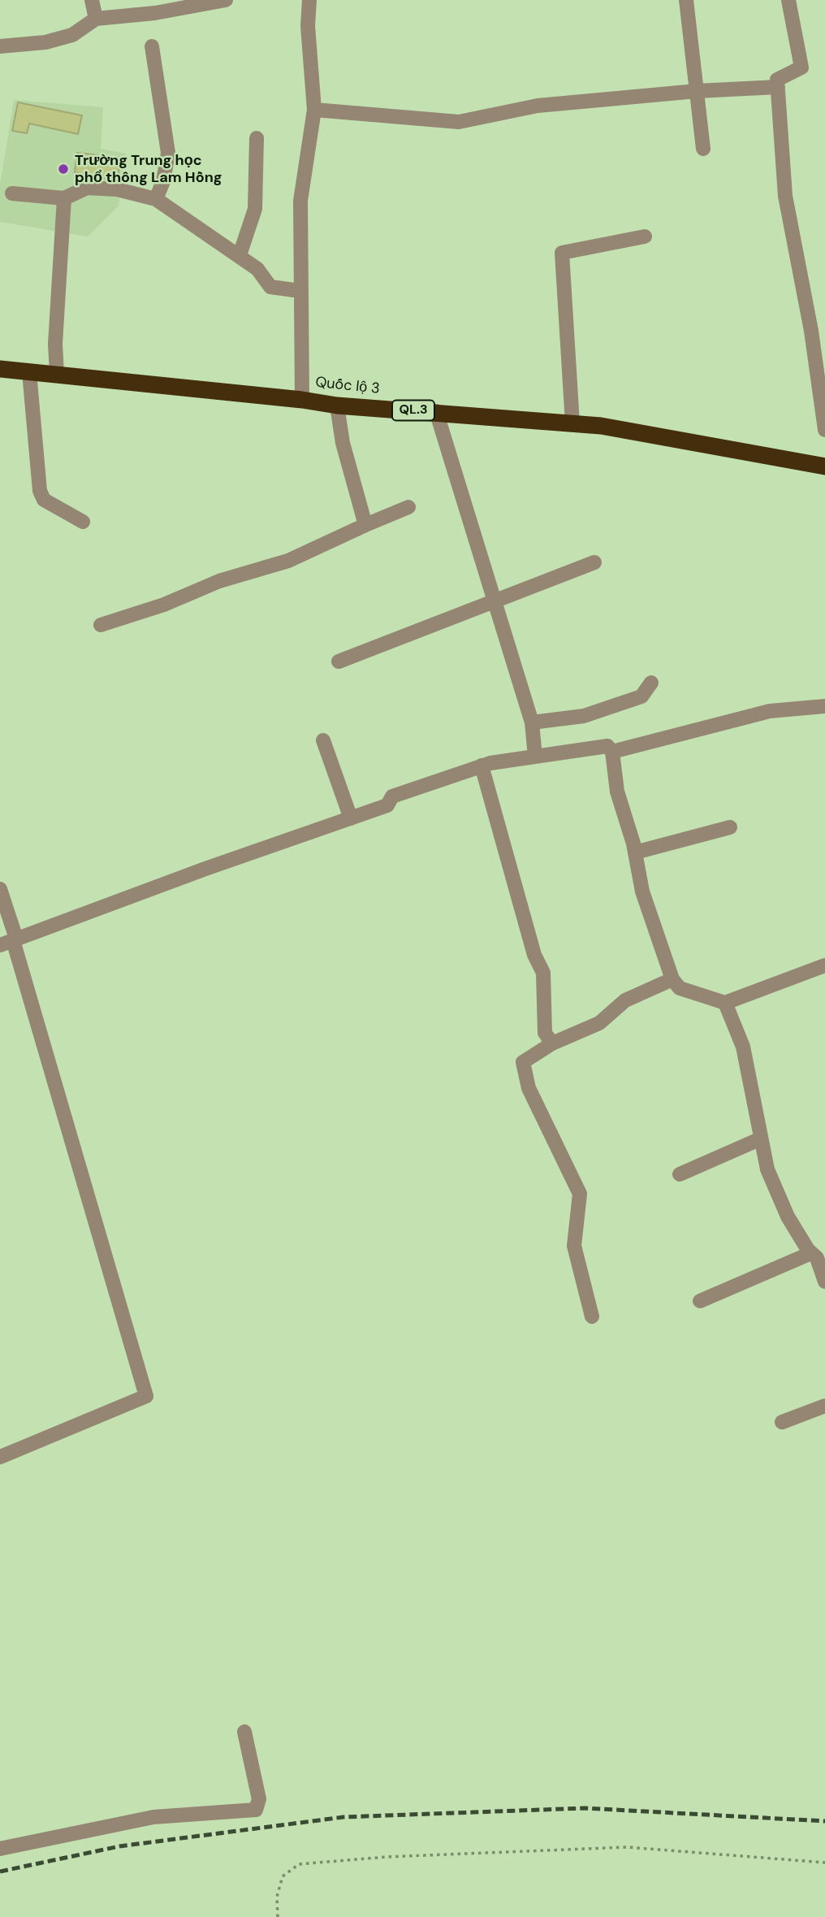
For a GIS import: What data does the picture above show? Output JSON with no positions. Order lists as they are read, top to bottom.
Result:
{
  "streets": {
    "highway": ["Quốc lộ 3", "QL.3"]
  },
  "places": ["Trường Trung học phổ thông Lam Hồng"]
}
